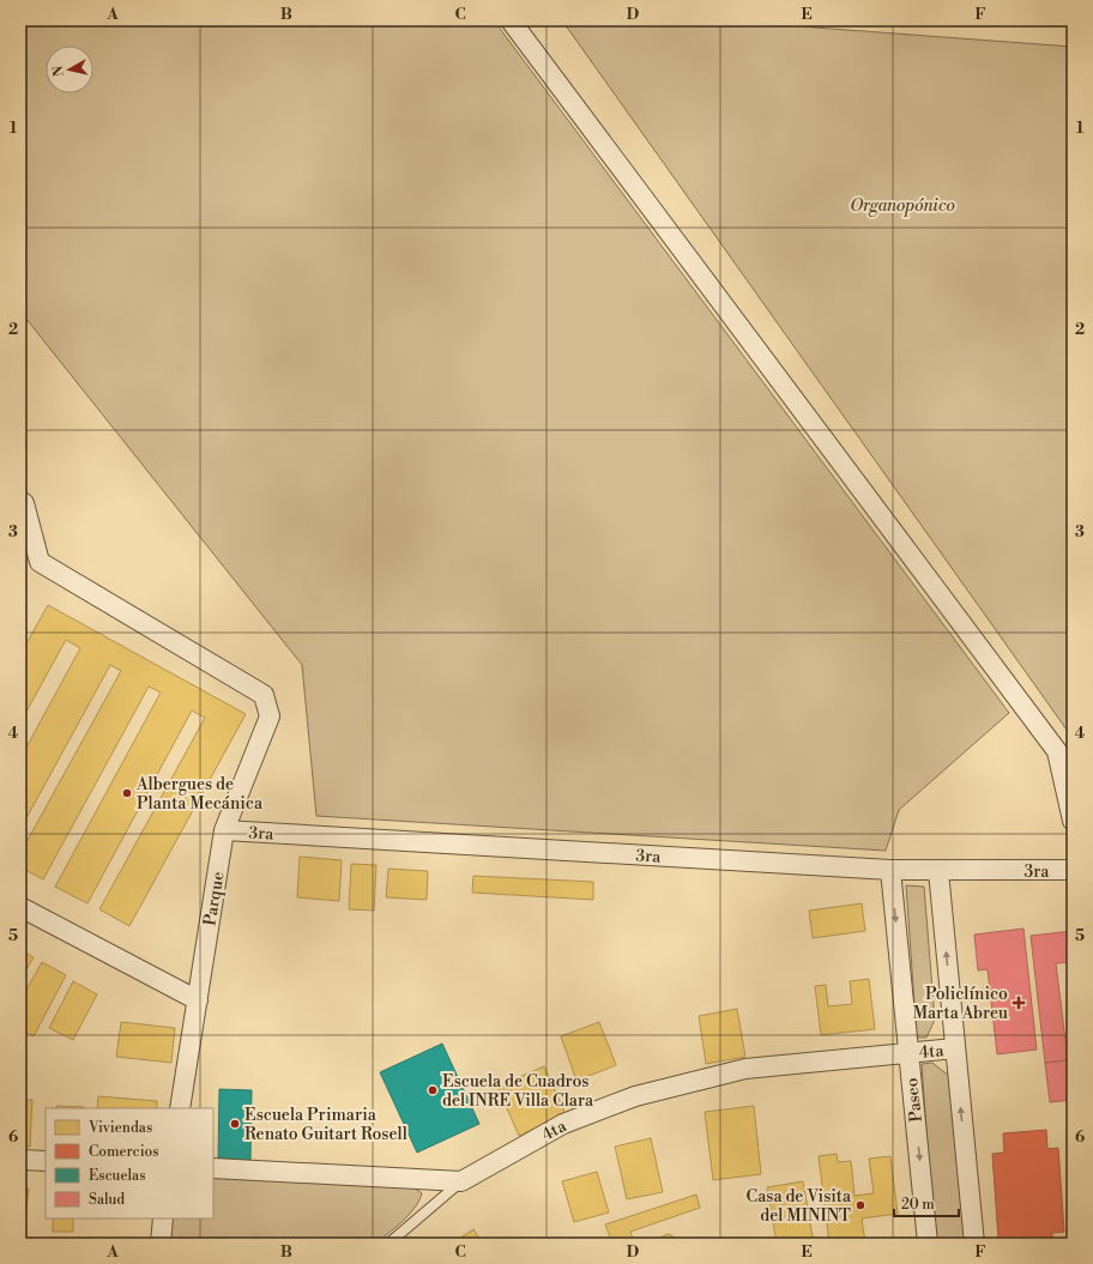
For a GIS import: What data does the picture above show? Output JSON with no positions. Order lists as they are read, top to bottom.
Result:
{
  "streets": {
    "street": [
      "3ra",
      "Parque",
      "4ta",
      "Paseo"
    ]
  },
  "crossings": [
    ["3ra", "Parque"],
    ["3ra", "Paseo"],
    ["4ta", "Paseo"]
  ],
  "parks": ["Organopónico"],
  "places": {
    "other": [
      "Albergues de Planta Mecánica",
      "Escuela de Cuadros del INRE Villa Clara",
      "Escuela Primaria Renato Guitart Rosell",
      "Casa de Visita del MININT"
    ],
    "health": ["Policlínico Marta Abreu"]
  },
  "legend": [
    "Viviendas",
    "Comercios",
    "Escuelas",
    "Salud"
  ],
  "scale_bar": "20 m",
  "north": "left",
  "grid": {
    "columns": [
      "A",
      "B",
      "C",
      "D",
      "E",
      "F"
    ],
    "rows": [
      "1",
      "2",
      "3",
      "4",
      "5",
      "6"
    ]
  }
}
